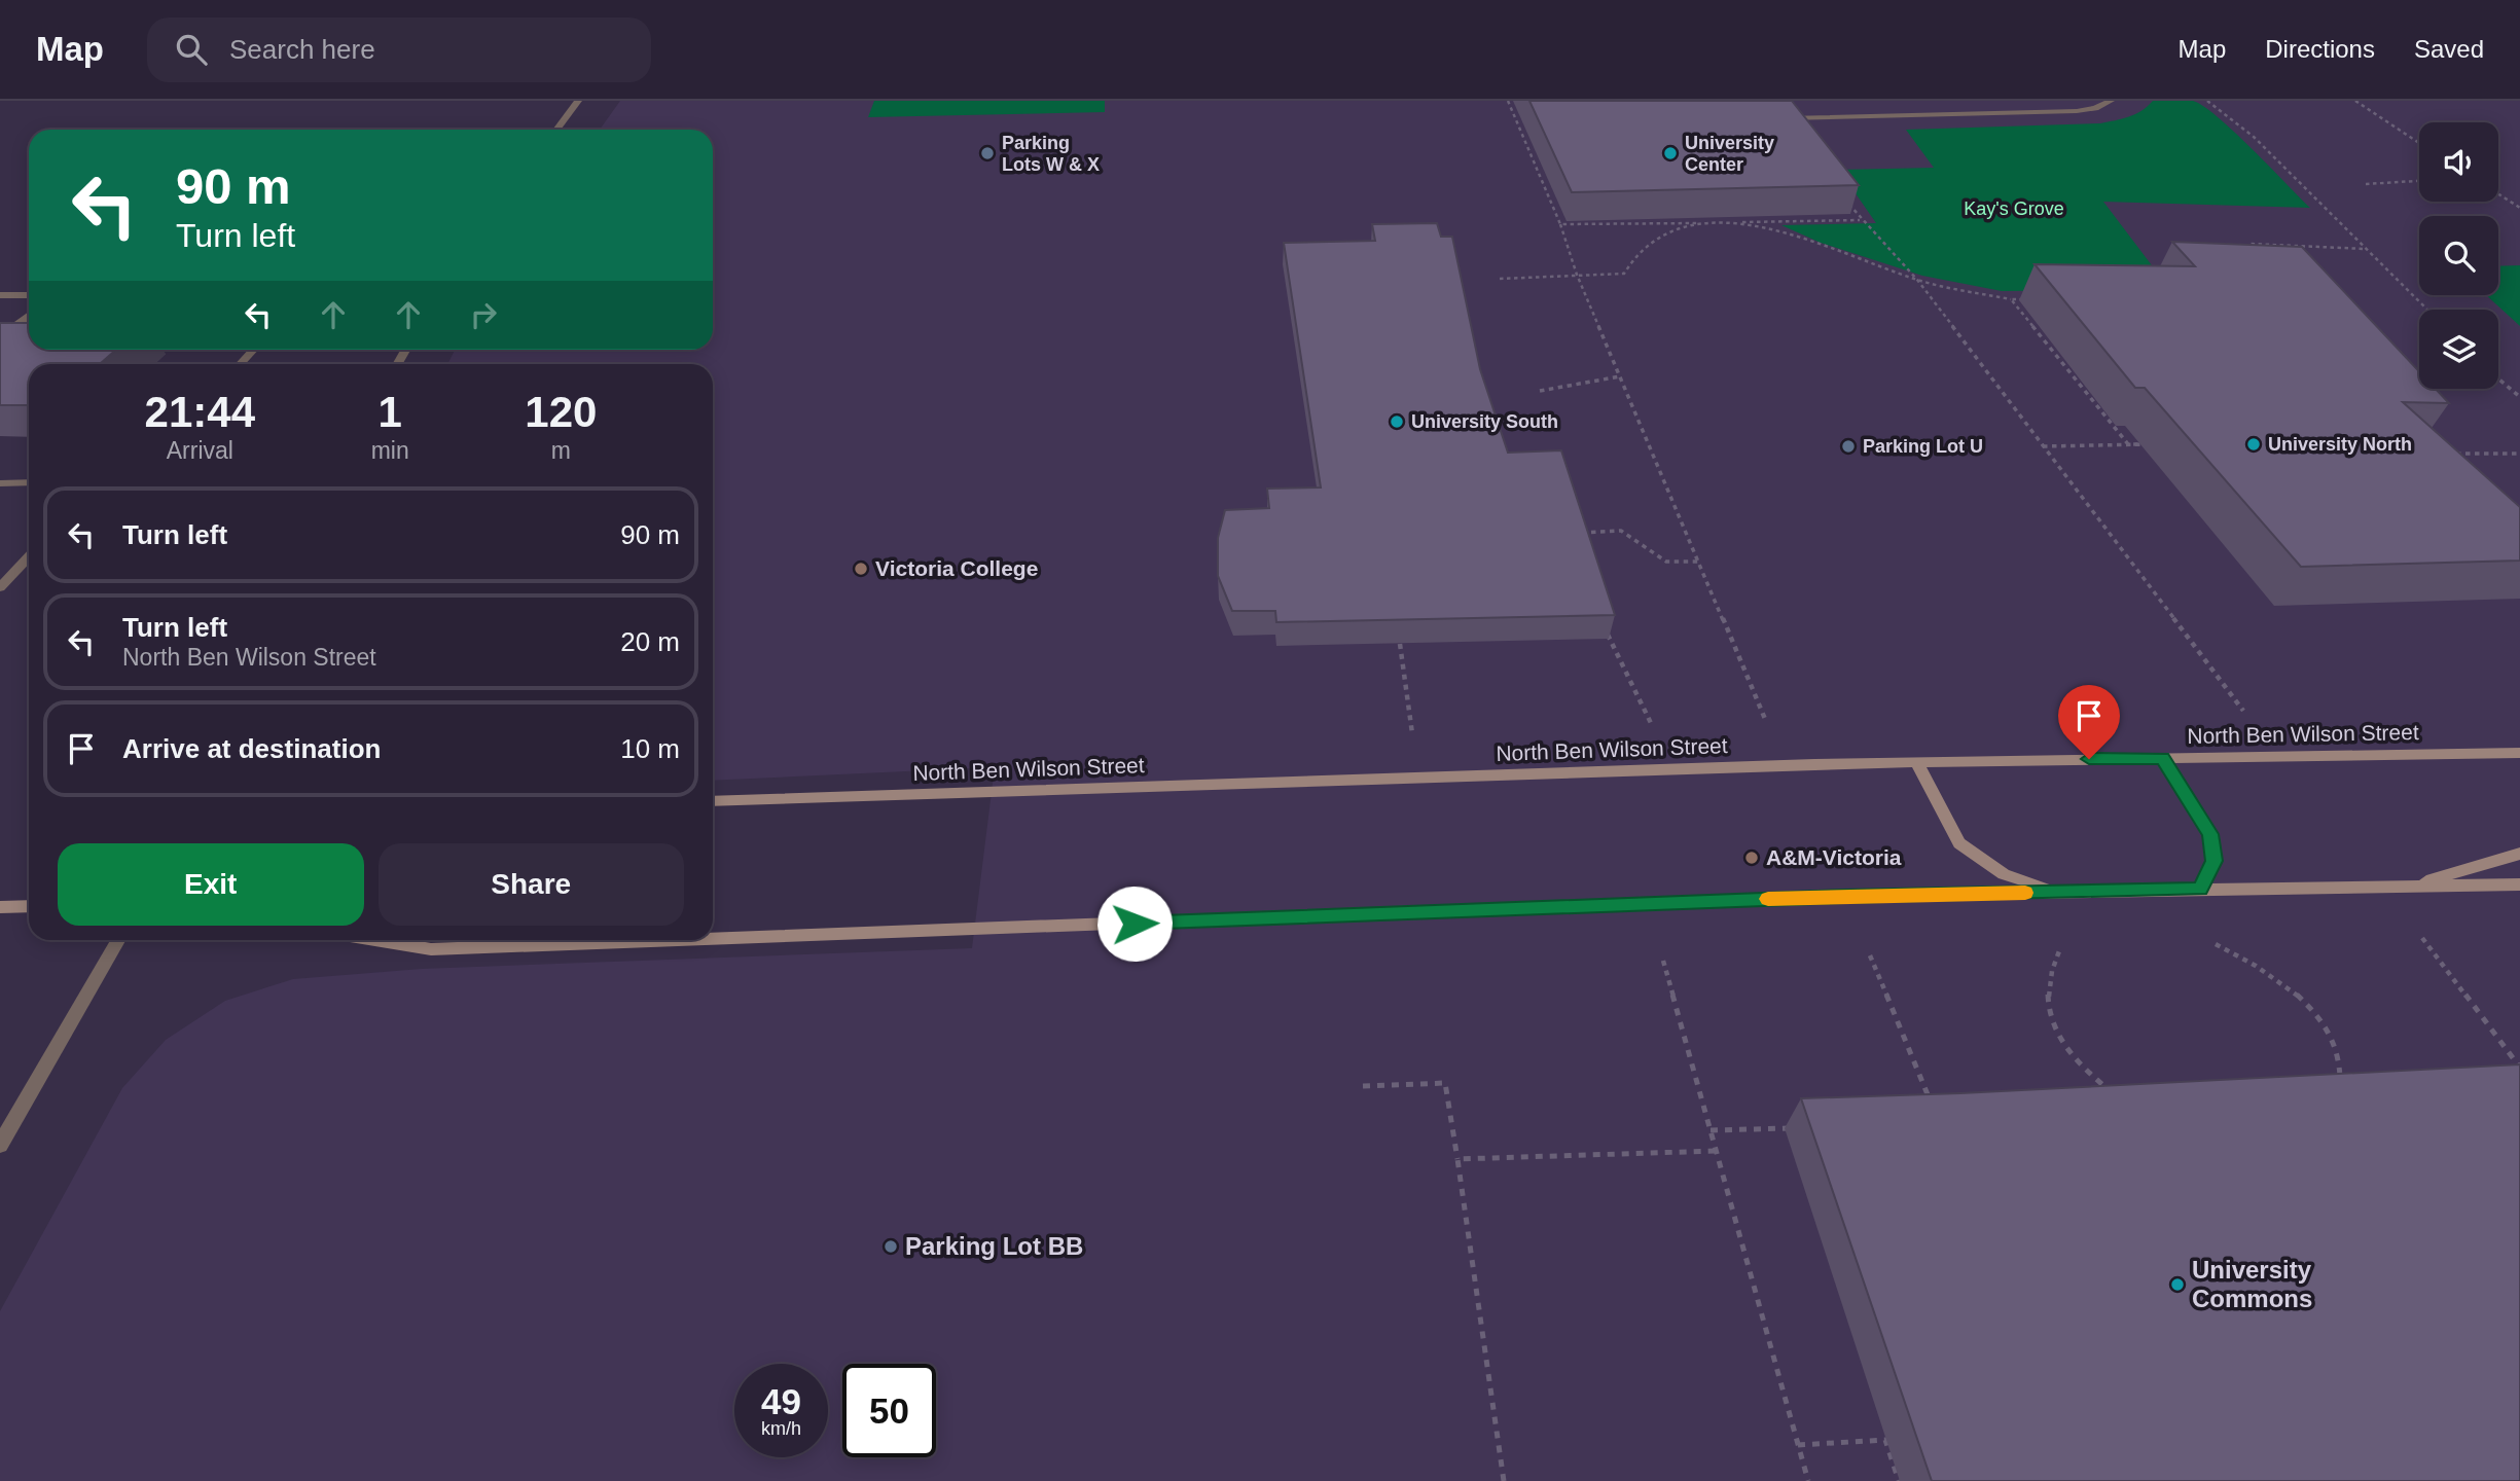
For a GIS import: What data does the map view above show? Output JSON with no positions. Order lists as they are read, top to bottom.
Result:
{
  "streets": {
    "main road": ["North Ben Wilson Street"]
  },
  "parks": ["Kay's Grove"],
  "places": [
    "Parking Lots W & X",
    "University Center",
    "University South",
    "University North",
    "Parking Lot U",
    "Victoria College",
    "A&M-Victoria",
    "Parking Lot BB",
    "University Commons"
  ],
  "page": {
    "header": "Map",
    "search": "Search here",
    "nav": ["Map", "Directions", "Saved"],
    "turn": ["90 m", "Turn left"],
    "eta": [
      "21:44",
      "Arrival",
      "1",
      "min",
      "120",
      "m"
    ],
    "list": [
      {
        "name": "Turn left",
        "value": "90 m"
      },
      {
        "name": "Turn left",
        "note": "North Ben Wilson Street",
        "value": "20 m"
      },
      {
        "name": "Arrive at destination",
        "value": "10 m"
      }
    ],
    "buttons": ["Exit", "Share"],
    "speed": "49 km/h",
    "limit": "50"
  }
}
